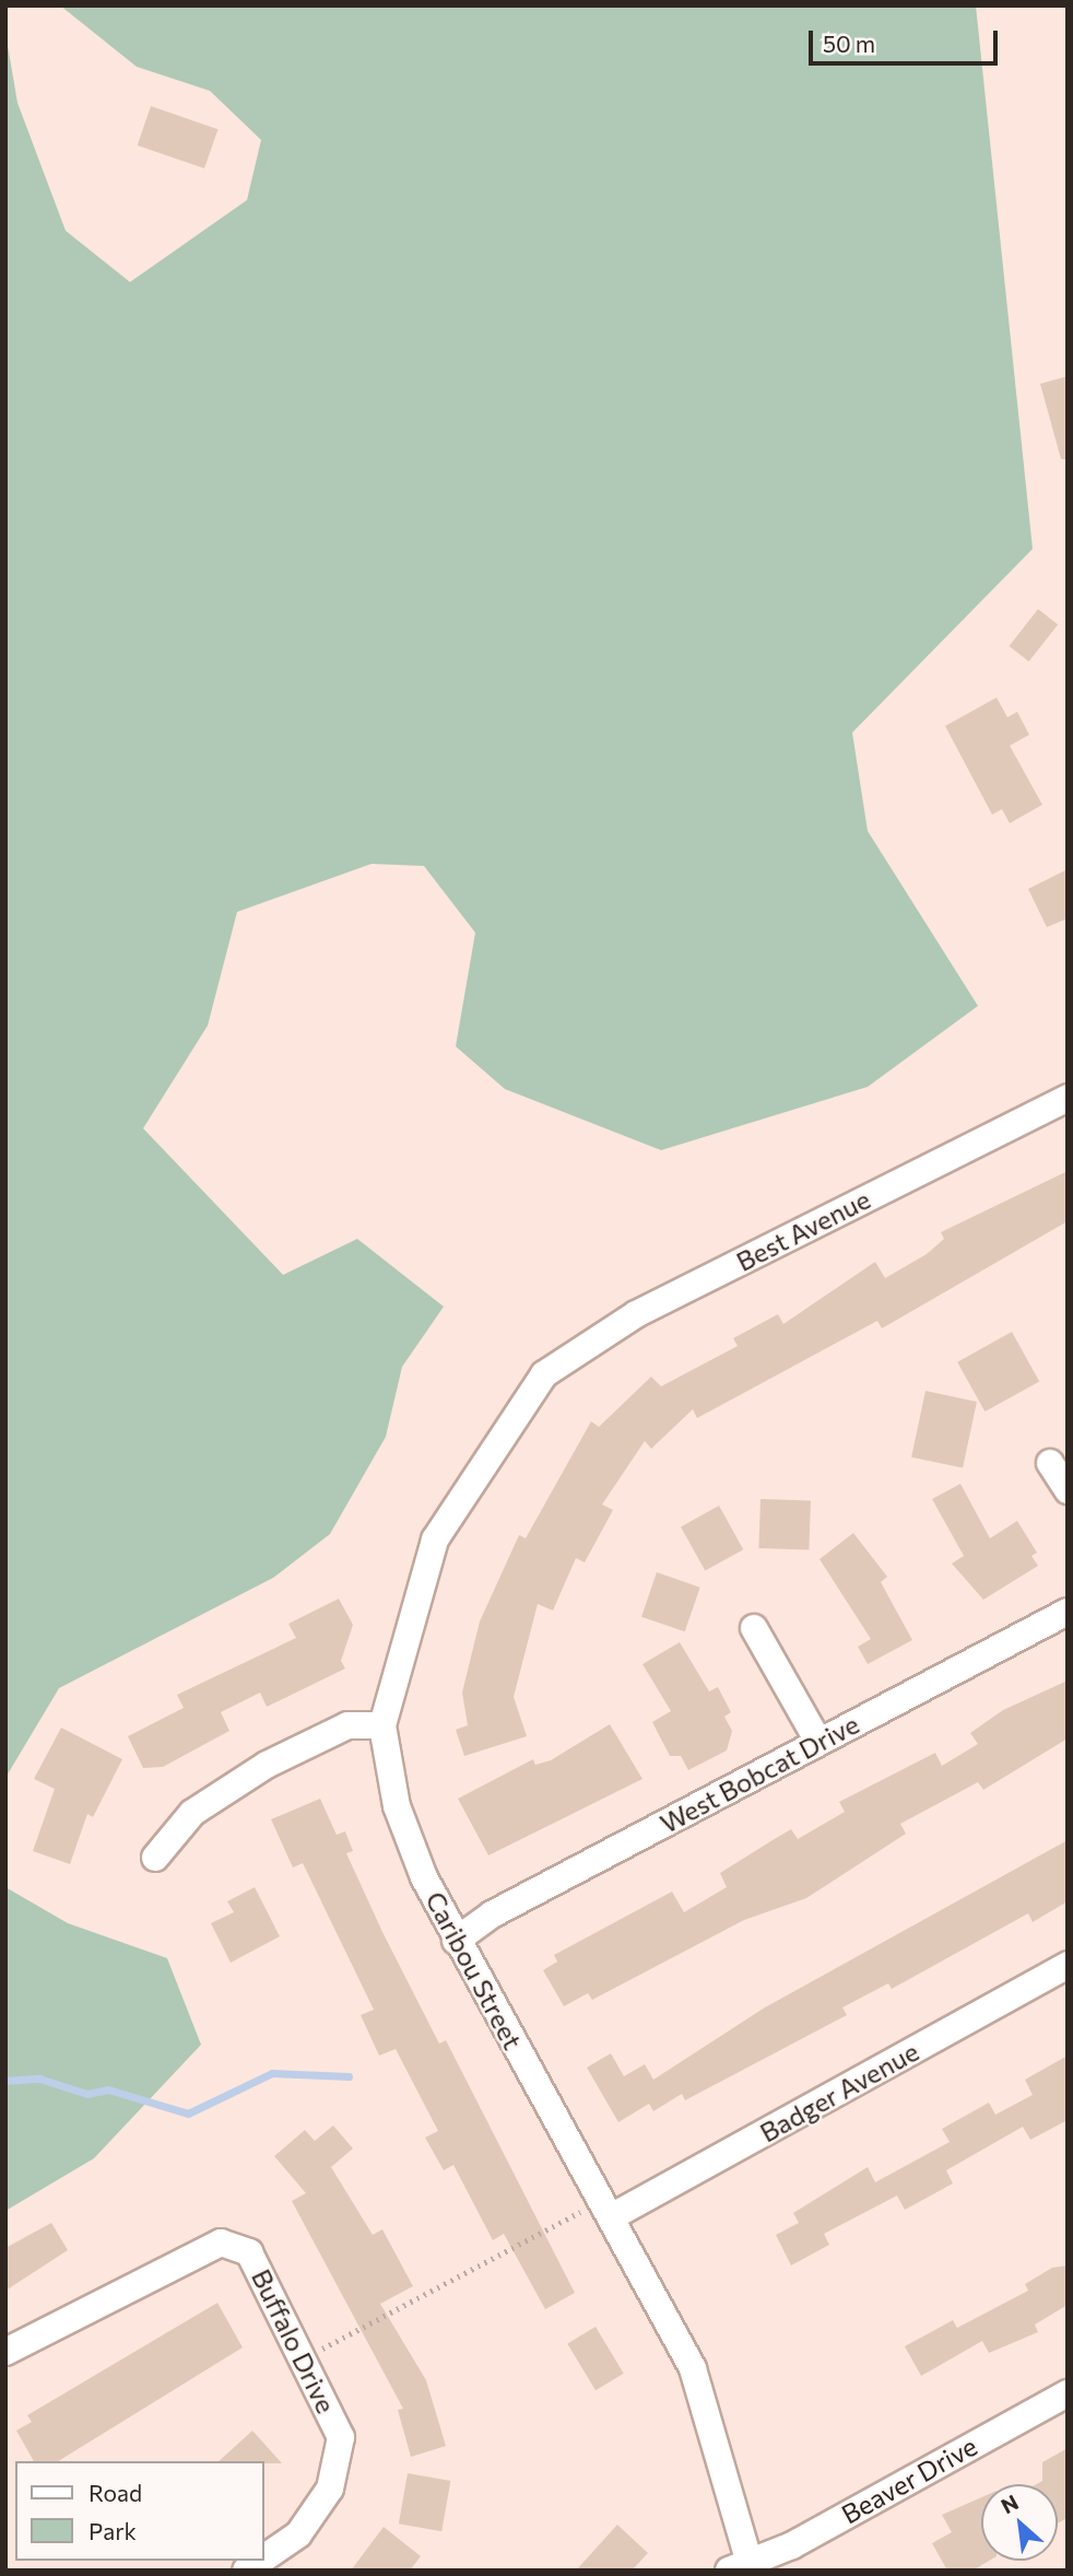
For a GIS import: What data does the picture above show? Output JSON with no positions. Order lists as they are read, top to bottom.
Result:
{
  "streets": {
    "street": [
      "Best Avenue",
      "West Bobcat Drive",
      "Caribou Street",
      "Badger Avenue",
      "Buffalo Drive",
      "Beaver Drive"
    ]
  },
  "crossings": [
    ["Best Avenue", "Caribou Street"],
    ["West Bobcat Drive", "Caribou Street"],
    ["Caribou Street", "Badger Avenue"],
    ["Caribou Street", "Beaver Drive"]
  ],
  "legend": ["Road", "Park"],
  "scale_bar": "50 m",
  "north": "top left"
}
